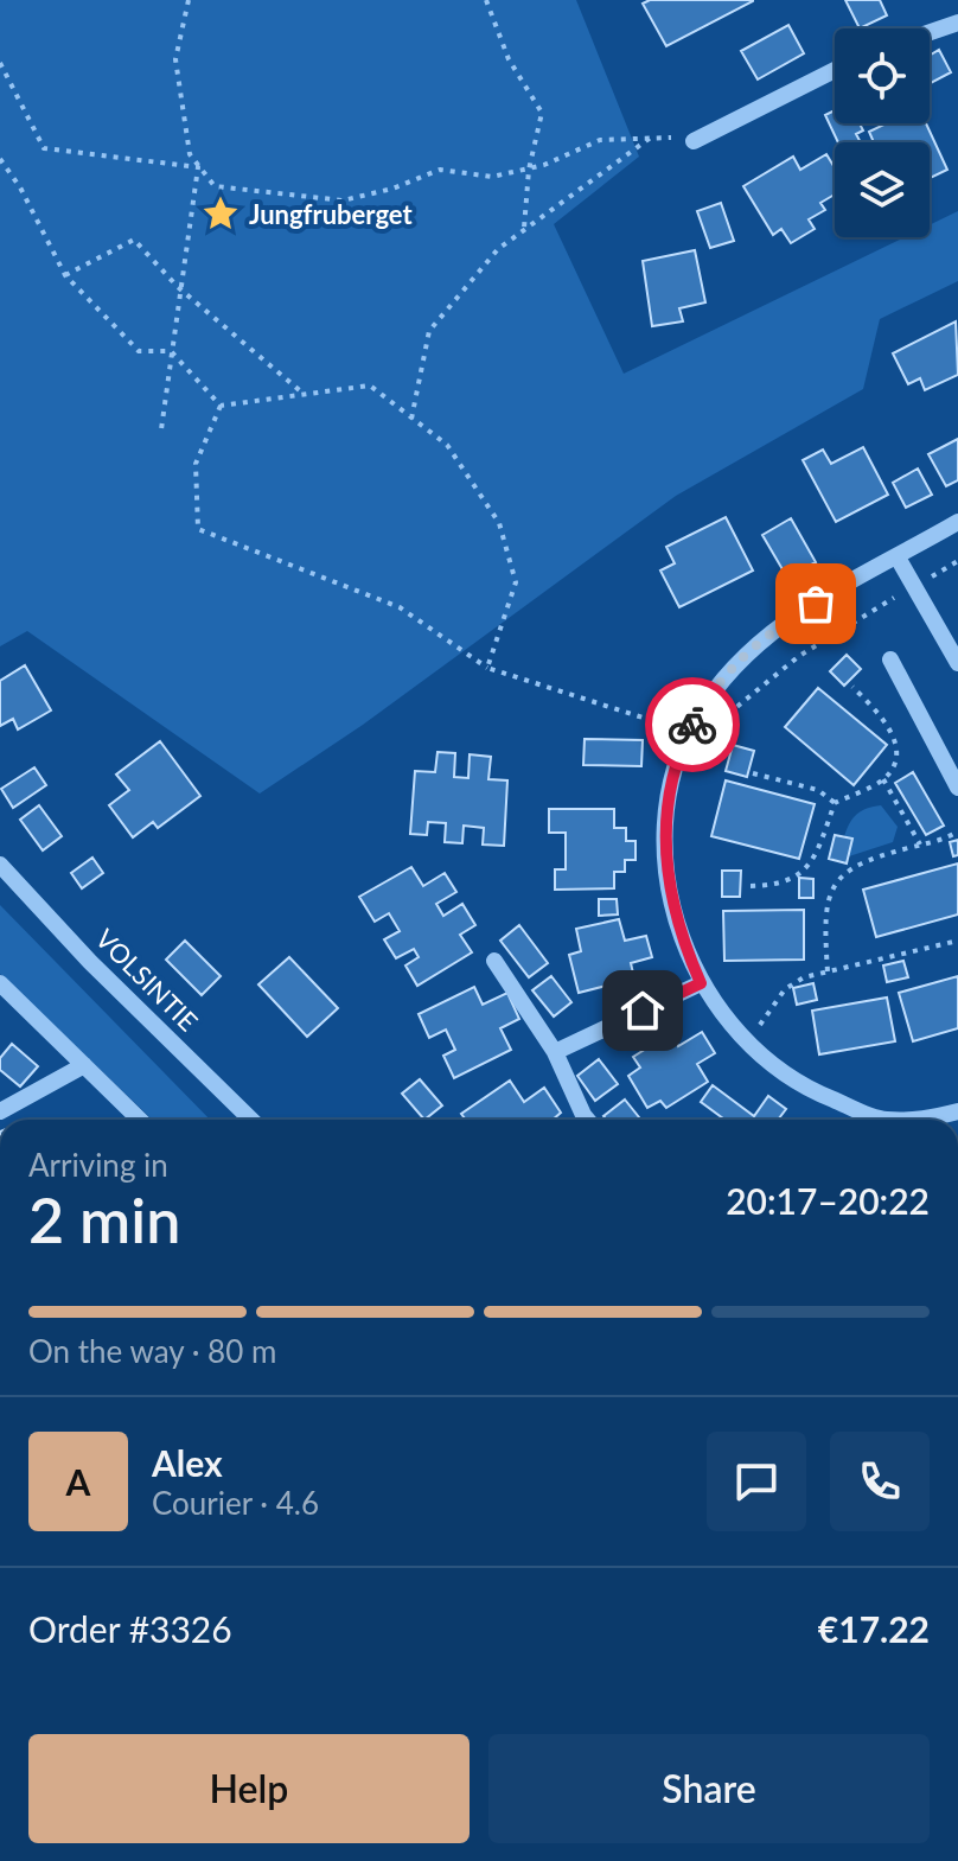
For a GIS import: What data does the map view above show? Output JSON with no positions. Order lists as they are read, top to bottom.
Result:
{
  "streets": {
    "street": ["VOLSINTIE"]
  },
  "places": {
    "place": ["Jungfruberget"]
  },
  "page": {
    "heading": ["2 min", "Arriving in", "20:17–20:22"],
    "panel": [
      "Alex",
      "Courier · 4.6",
      "Order #3326",
      "€17.22"
    ],
    "bar": "On the way · 80 m",
    "round": "A",
    "buttons": ["Help", "Share"]
  }
}
